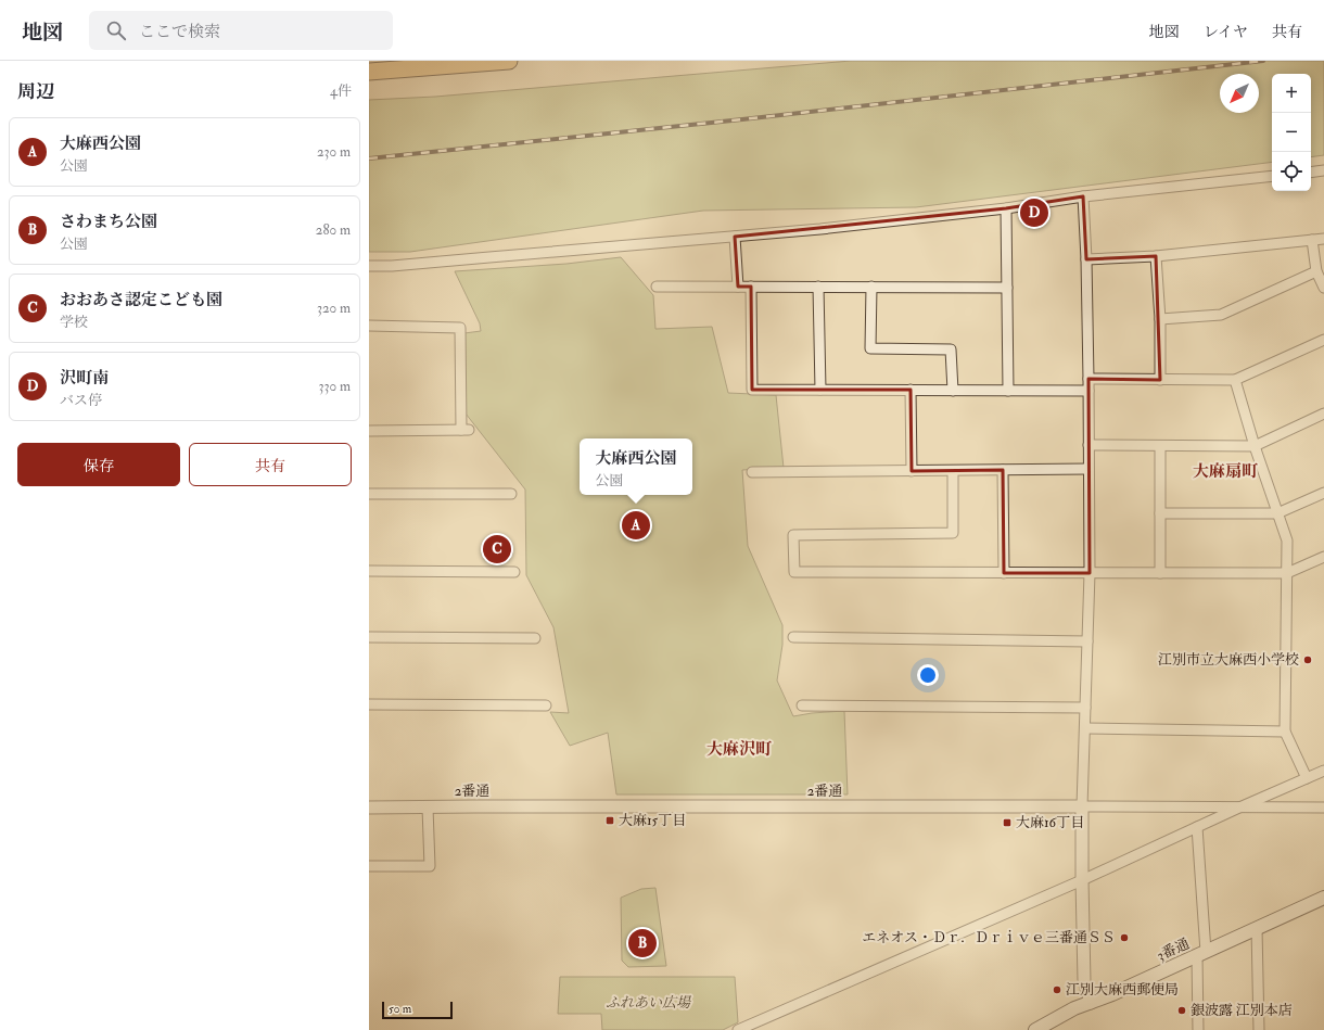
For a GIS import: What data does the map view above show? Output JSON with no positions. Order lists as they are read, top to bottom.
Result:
{
  "streets": {
    "main road": ["3番通"],
    "street": ["2番通"]
  },
  "districts": ["大麻扇町", "大麻沢町"],
  "parks": ["ふれあい広場"],
  "places": {
    "other": [
      "江別市立大麻西小学校",
      "エネオス・Ｄｒ．Ｄｒｉｖｅ三番通ＳＳ",
      "江別大麻西郵便局",
      "銀波露 江別本店"
    ],
    "transit": ["大麻15丁目", "大麻16丁目"]
  },
  "scale_bar": "50 m",
  "north": "bottom left",
  "page": {
    "header": "地図",
    "search": "ここで検索",
    "nav": ["地図", "レイヤ", "共有"],
    "heading": ["周辺", "4件"],
    "map_buttons": ["+", "−"],
    "list": [
      {
        "mark": "A",
        "name": "大麻西公園",
        "note": "公園",
        "value": "230 m"
      },
      {
        "mark": "B",
        "name": "さわまち公園",
        "note": "公園",
        "value": "280 m"
      },
      {
        "mark": "C",
        "name": "おおあさ認定こども園",
        "note": "学校",
        "value": "320 m"
      },
      {
        "mark": "D",
        "name": "沢町南",
        "note": "バス停",
        "value": "330 m"
      }
    ],
    "pins": [
      "D",
      "A",
      "C",
      "B"
    ],
    "buttons": ["保存", "共有"],
    "popup": ["大麻西公園", "公園"],
    "scale": "50 m"
  }
}
